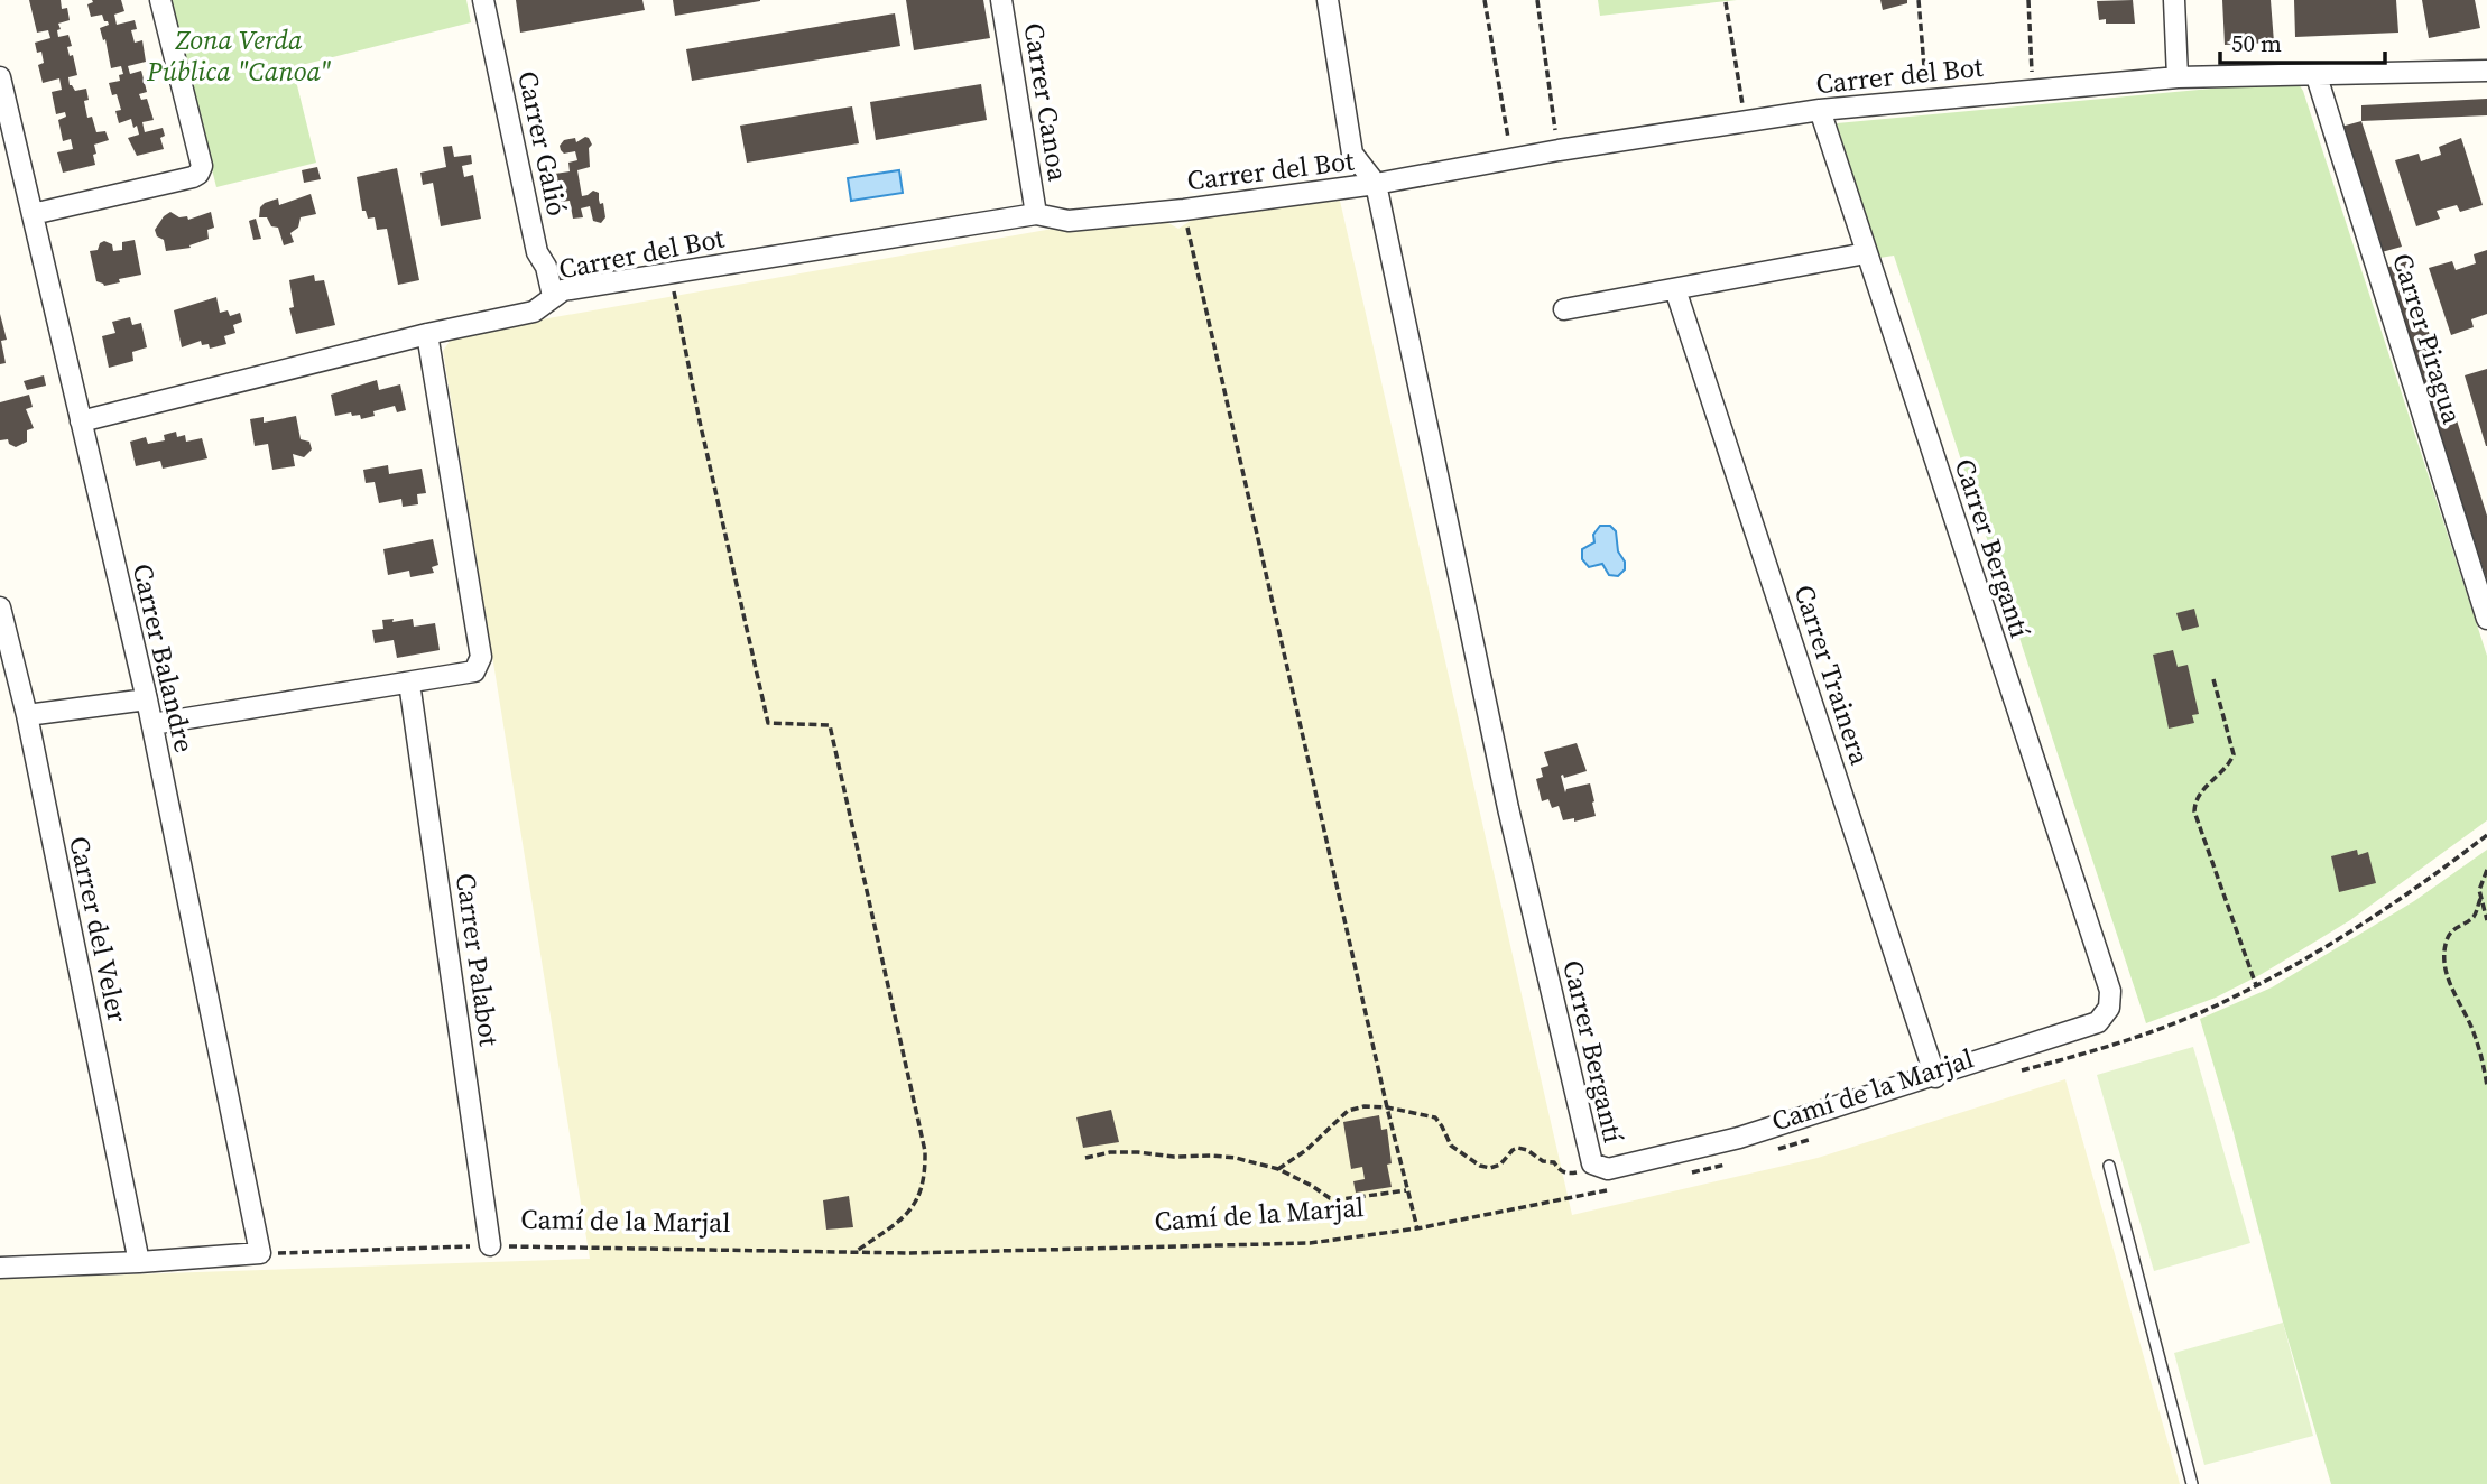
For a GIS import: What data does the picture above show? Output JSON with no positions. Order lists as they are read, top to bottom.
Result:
{
  "streets": {
    "street": [
      "Carrer del Bot",
      "Carrer Canoa",
      "Carrer Galió",
      "Carrer Piragua",
      "Carrer Bergantí",
      "Carrer Balandre",
      "Carrer Trainera",
      "Carrer del Veler",
      "Carrer Palabot"
    ],
    "path": ["Camí de la Marjal"]
  },
  "crossings": [
    ["Carrer del Bot", "Carrer Canoa"],
    ["Carrer del Bot", "Carrer Galió"],
    ["Carrer del Bot", "Carrer Piragua"],
    ["Carrer del Bot", "Carrer Bergantí"],
    ["Carrer del Bot", "Carrer Balandre"],
    ["Carrer Bergantí", "Carrer Trainera"],
    ["Carrer Balandre", "Camí de la Marjal"],
    ["Carrer Palabot", "Camí de la Marjal"]
  ],
  "parks": ["Zona Verda Pública \"Canoa\""],
  "scale_bar": "50 m"
}
